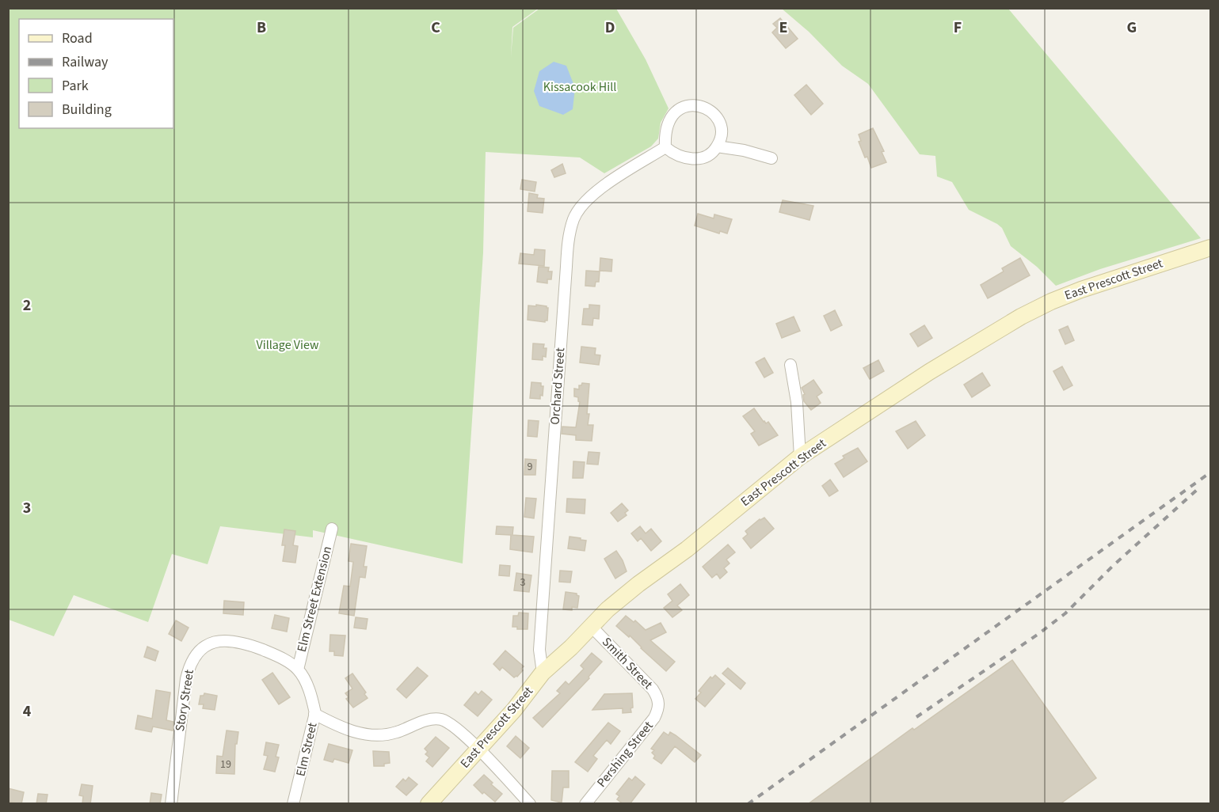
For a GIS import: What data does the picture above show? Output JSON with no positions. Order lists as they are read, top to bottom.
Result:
{
  "streets": {
    "main road": ["East Prescott Street"],
    "street": [
      "Orchard Street",
      "Elm Street Extension",
      "Smith Street",
      "Story Street",
      "Elm Street",
      "Pershing Street"
    ]
  },
  "crossings": [
    ["East Prescott Street", "Orchard Street"],
    ["East Prescott Street", "Smith Street"],
    ["Elm Street Extension", "Story Street"],
    ["Elm Street Extension", "Elm Street"],
    ["Smith Street", "Pershing Street"],
    ["Story Street", "Elm Street"]
  ],
  "parks": ["Kissacook Hill", "Village View"],
  "house_numbers": ["9", "3", "19"],
  "legend": [
    "Road",
    "Railway",
    "Park",
    "Building"
  ],
  "grid": {
    "columns": [
      "B",
      "C",
      "D",
      "E",
      "F",
      "G"
    ],
    "rows": ["2", "3", "4"]
  }
}
